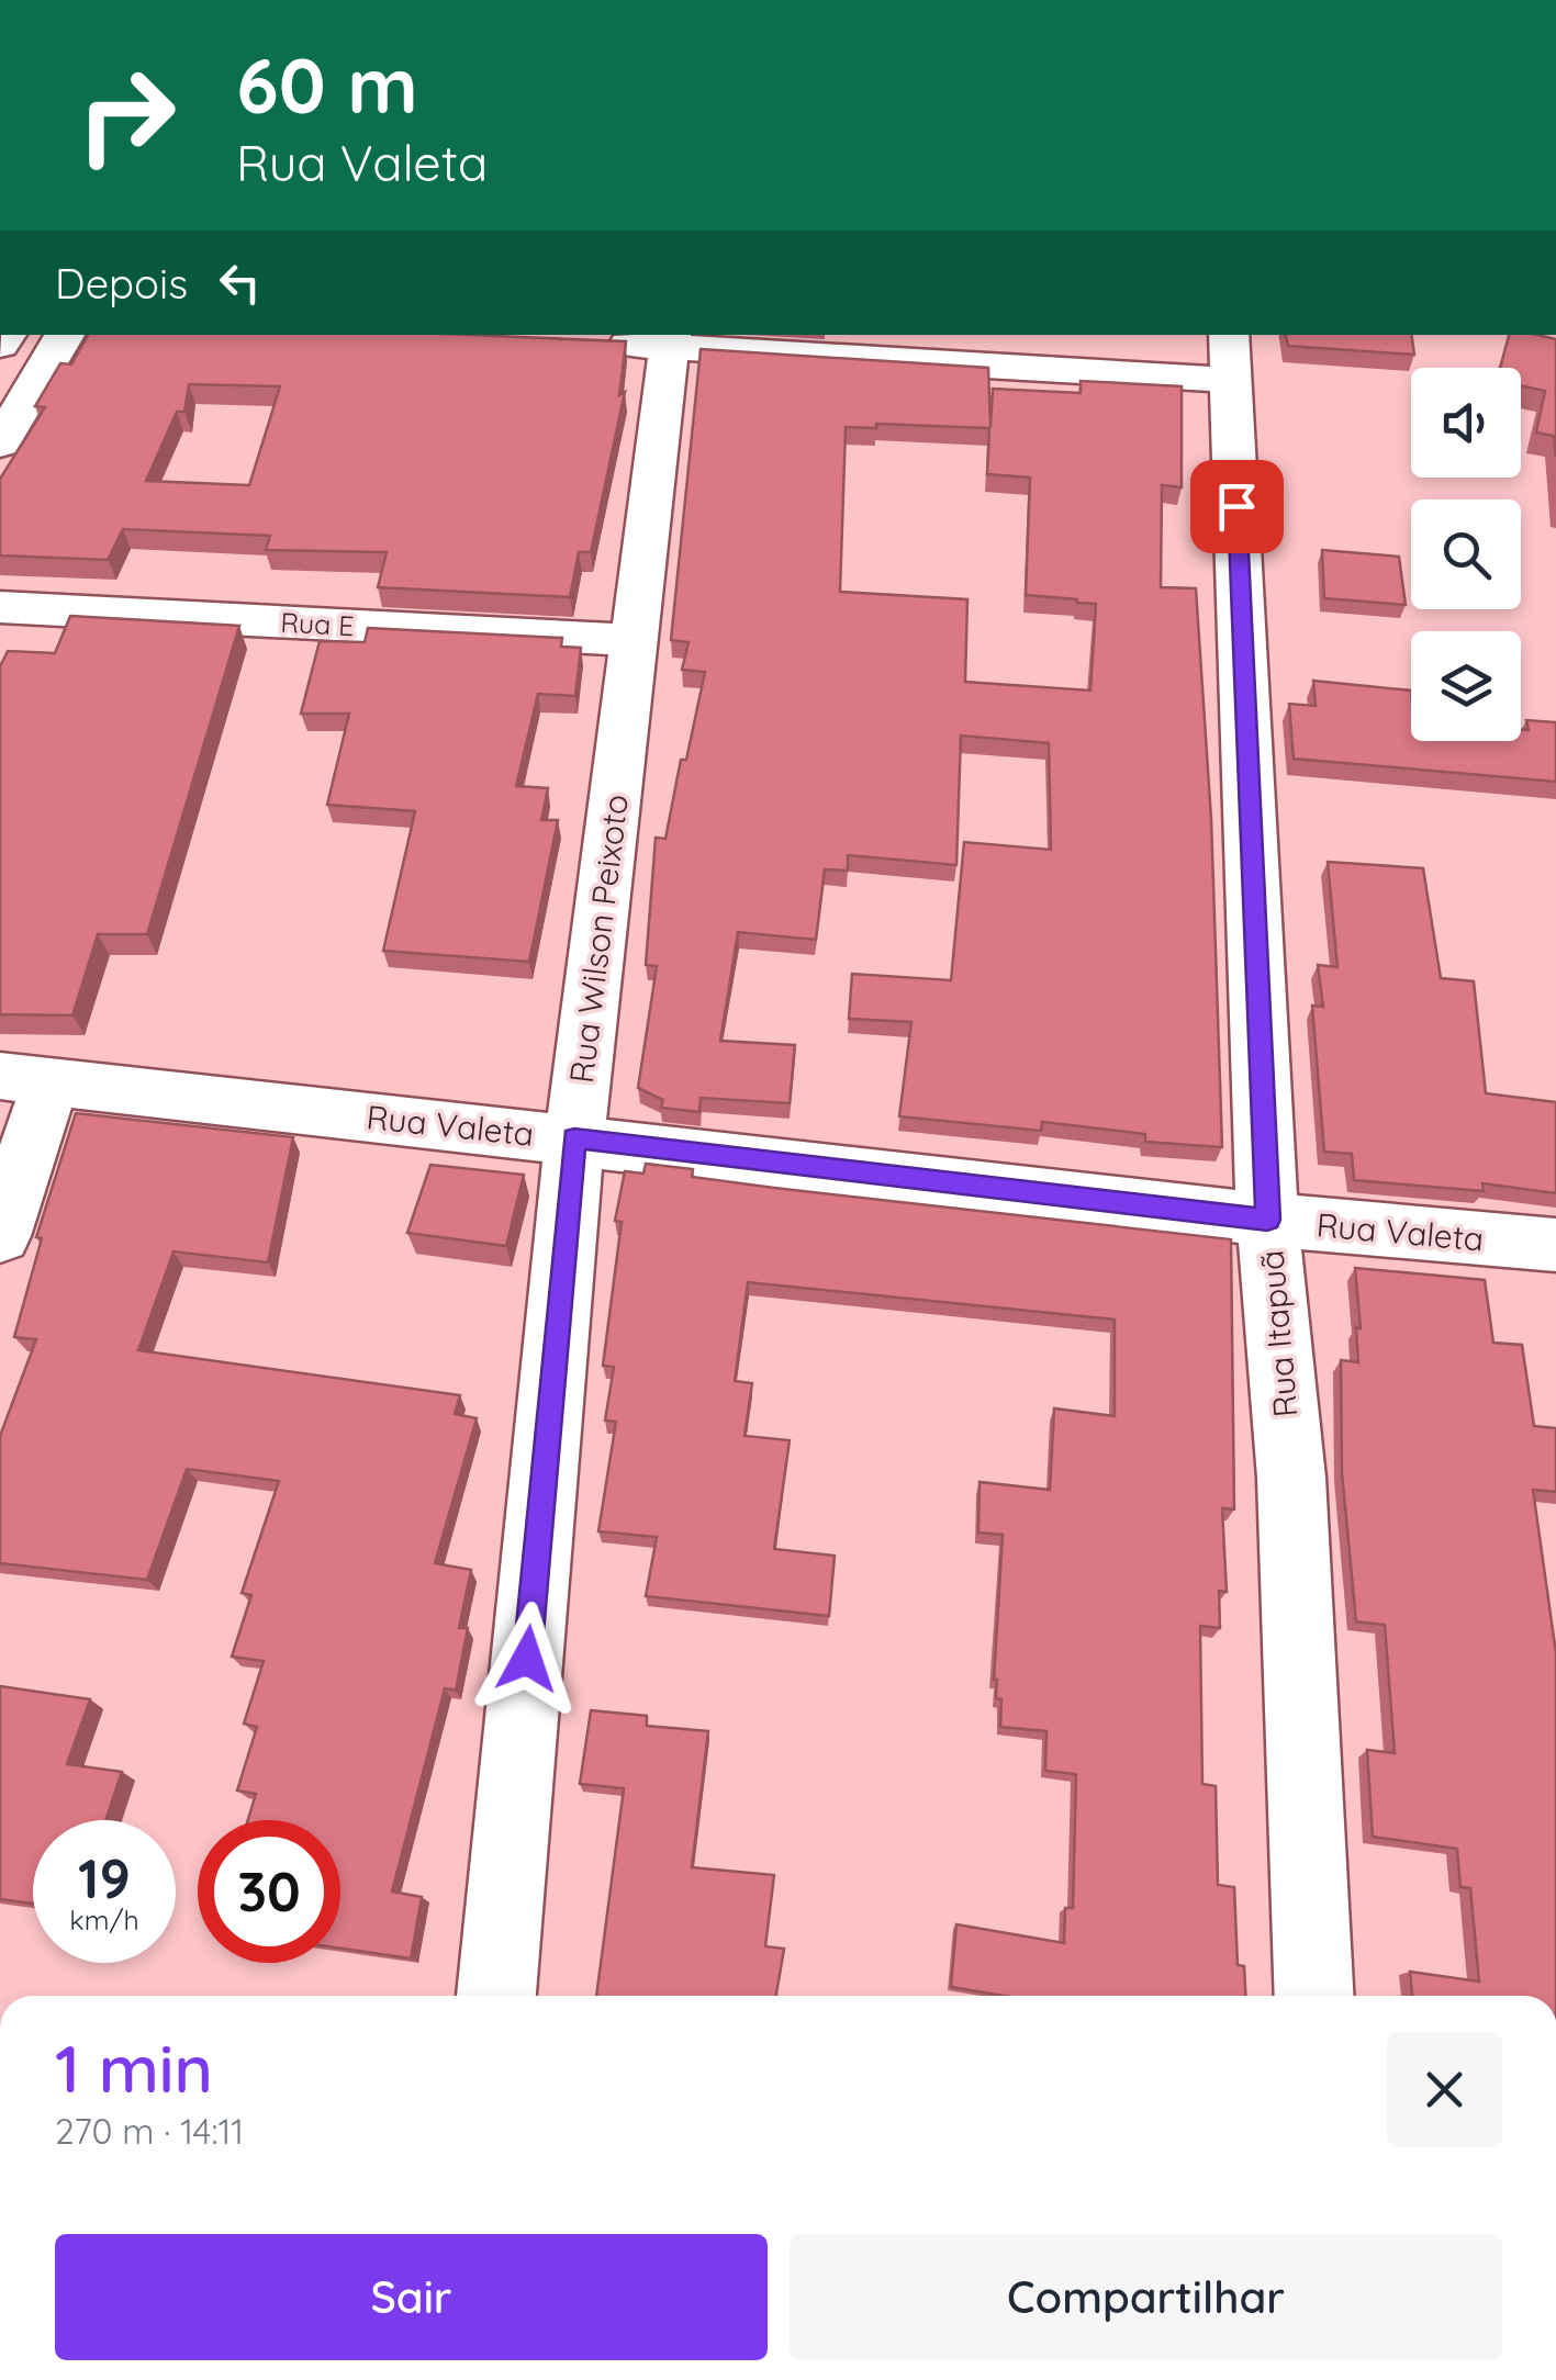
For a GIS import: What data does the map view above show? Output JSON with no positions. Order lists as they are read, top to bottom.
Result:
{
  "streets": {
    "street": [
      "Rua E",
      "Rua Wilson Peixoto",
      "Rua Valeta",
      "Rua Itapuã"
    ]
  },
  "crossings": [
    ["Rua E", "Rua Wilson Peixoto"],
    ["Rua Wilson Peixoto", "Rua Valeta"],
    ["Rua Valeta", "Rua Itapuã"]
  ],
  "page": {
    "turn": ["60 m", "Rua Valeta"],
    "then": "Depois",
    "speed": "19 km/h",
    "limit": "30",
    "heading": ["1 min", "270 m · 14:11"],
    "buttons": ["Sair", "Compartilhar"]
  }
}
